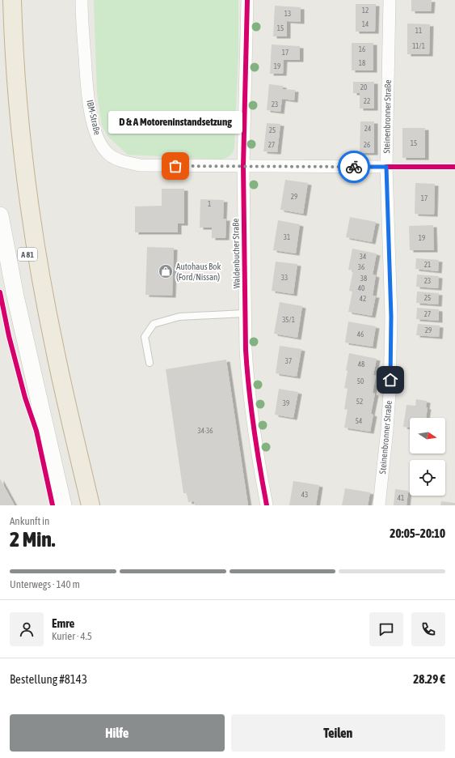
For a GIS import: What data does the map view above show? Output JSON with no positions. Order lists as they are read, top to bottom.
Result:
{
  "streets": {
    "highway": ["A 81"],
    "street": ["Steinenbronner Straße", "IBM-Straße", "Waldenbucher Straße"]
  },
  "crossings": [
    ["Steinenbronner Straße", "IBM-Straße"],
    ["IBM-Straße", "Waldenbucher Straße"]
  ],
  "places": {
    "other": ["D & A Motoreninstandsetzung"],
    "shop": ["Autohaus Bok (Ford/Nissan)"]
  },
  "house_numbers": [
    "12",
    "13",
    "14",
    "15",
    "11",
    "11/1",
    "16",
    "17",
    "18",
    "19",
    "20",
    "22",
    "23",
    "24",
    "25",
    "15",
    "27",
    "26",
    "29",
    "17",
    "1",
    "31",
    "19",
    "34",
    "21",
    "36",
    "33",
    "38",
    "23",
    "40",
    "25",
    "42",
    "27",
    "35/1",
    "29",
    "46",
    "37",
    "48",
    "50",
    "52",
    "39",
    "54",
    "34-36",
    "43",
    "41"
  ],
  "north": "right",
  "page": {
    "bubble": "D & A Motoreninstandsetzung",
    "heading": ["2 Min.", "Ankunft in", "20:05–20:10"],
    "panel": [
      "Emre",
      "Kurier · 4.5",
      "Bestellung #8143",
      "28.29 €"
    ],
    "bar": "Unterwegs · 140 m",
    "buttons": ["Hilfe", "Teilen"]
  }
}
